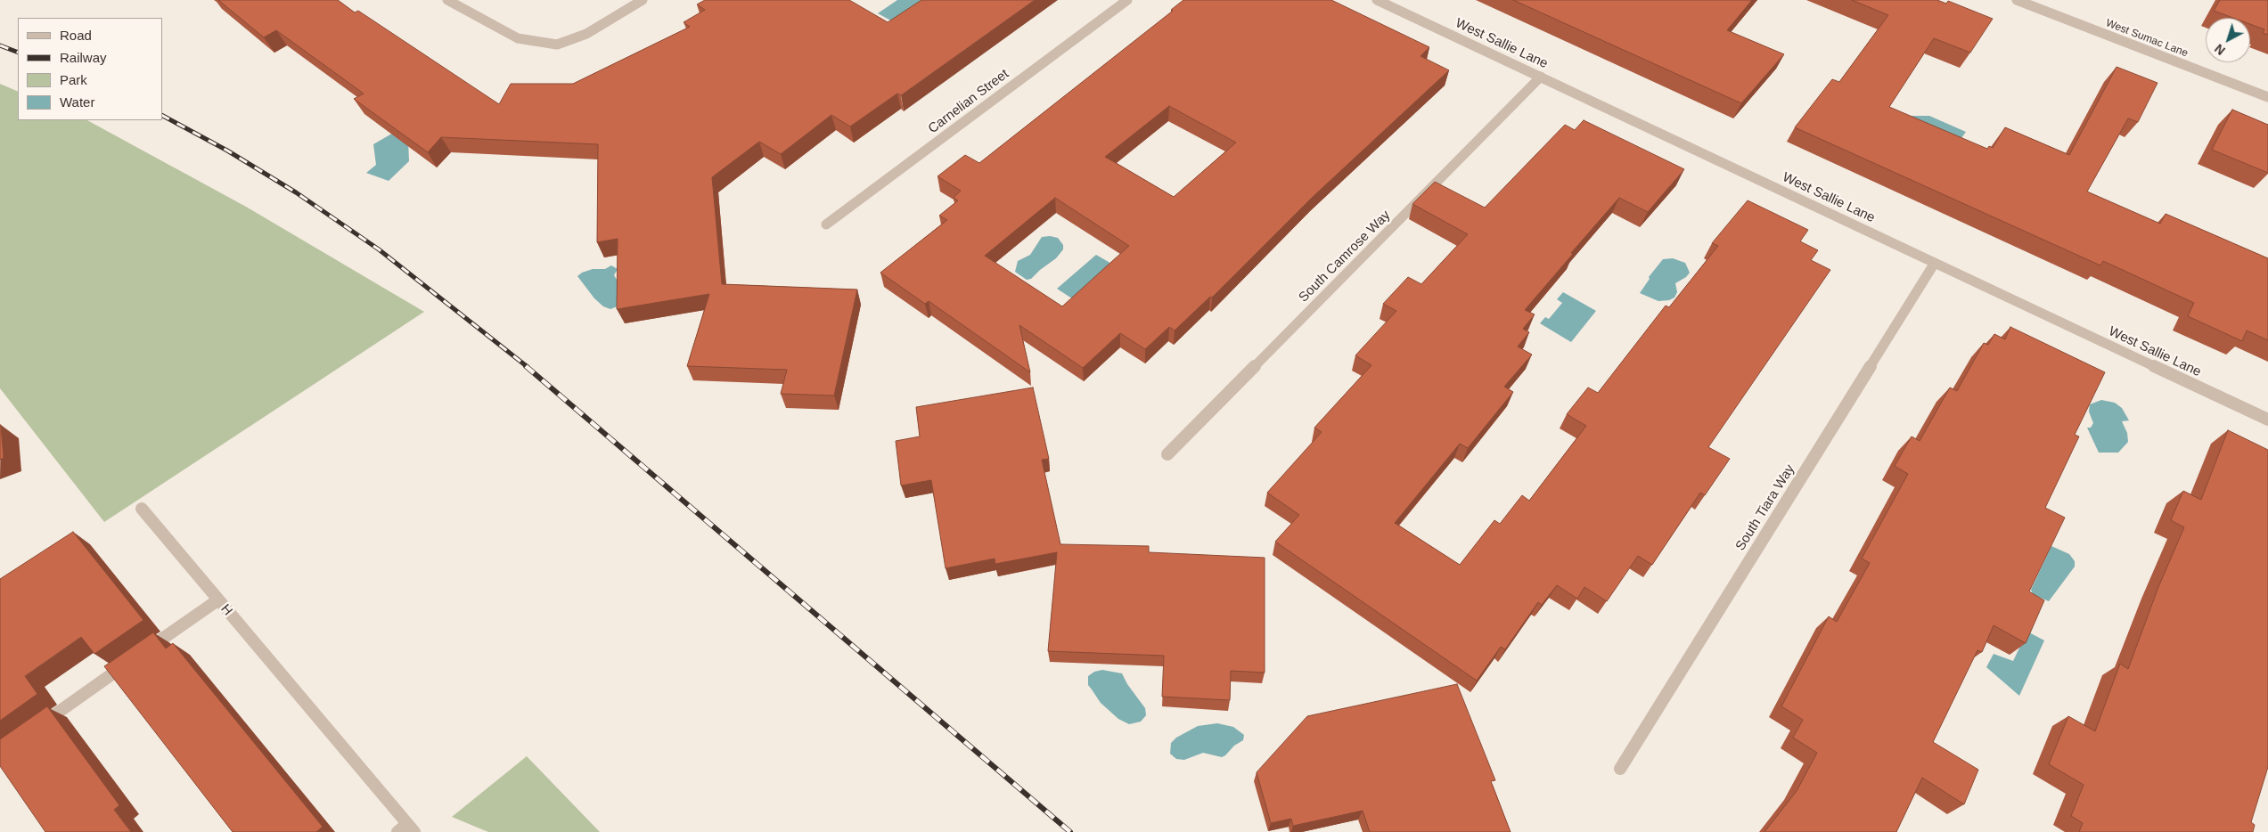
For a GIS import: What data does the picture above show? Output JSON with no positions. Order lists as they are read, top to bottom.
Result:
{
  "streets": {
    "street": [
      "West Sumac Lane",
      "West Sallie Lane",
      "Carnelian Street",
      "South Camrose Way",
      "South Tiara Way",
      "H"
    ]
  },
  "crossings": [
    ["West Sallie Lane", "South Camrose Way"],
    ["West Sallie Lane", "South Tiara Way"]
  ],
  "legend": [
    "Road",
    "Railway",
    "Park",
    "Water"
  ],
  "north": "bottom left"
}
